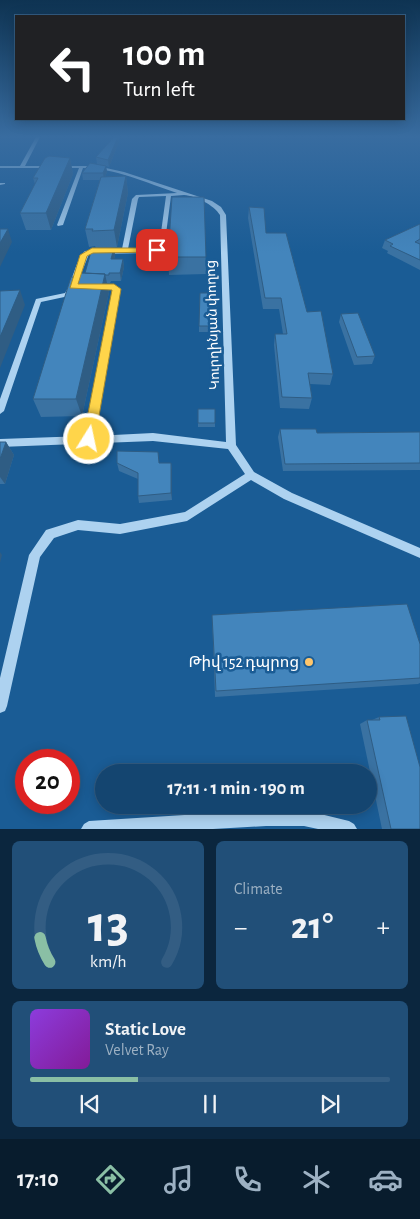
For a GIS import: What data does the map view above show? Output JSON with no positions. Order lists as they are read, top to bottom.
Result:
{
  "streets": {
    "street": ["Կուրղինյան փողոց"]
  },
  "places": ["Թիվ 152 դպրոց"],
  "page": {
    "turn": ["100 m", "Turn left"],
    "limit": "20",
    "trip": "17:11 · 1 min · 190 m",
    "tile": "Climate",
    "heat": ["−", "21°", "+"],
    "song": ["Static Love", "Velvet Ray"],
    "tabs": "17:10",
    "gauge": ["13", "km/h"]
  }
}
